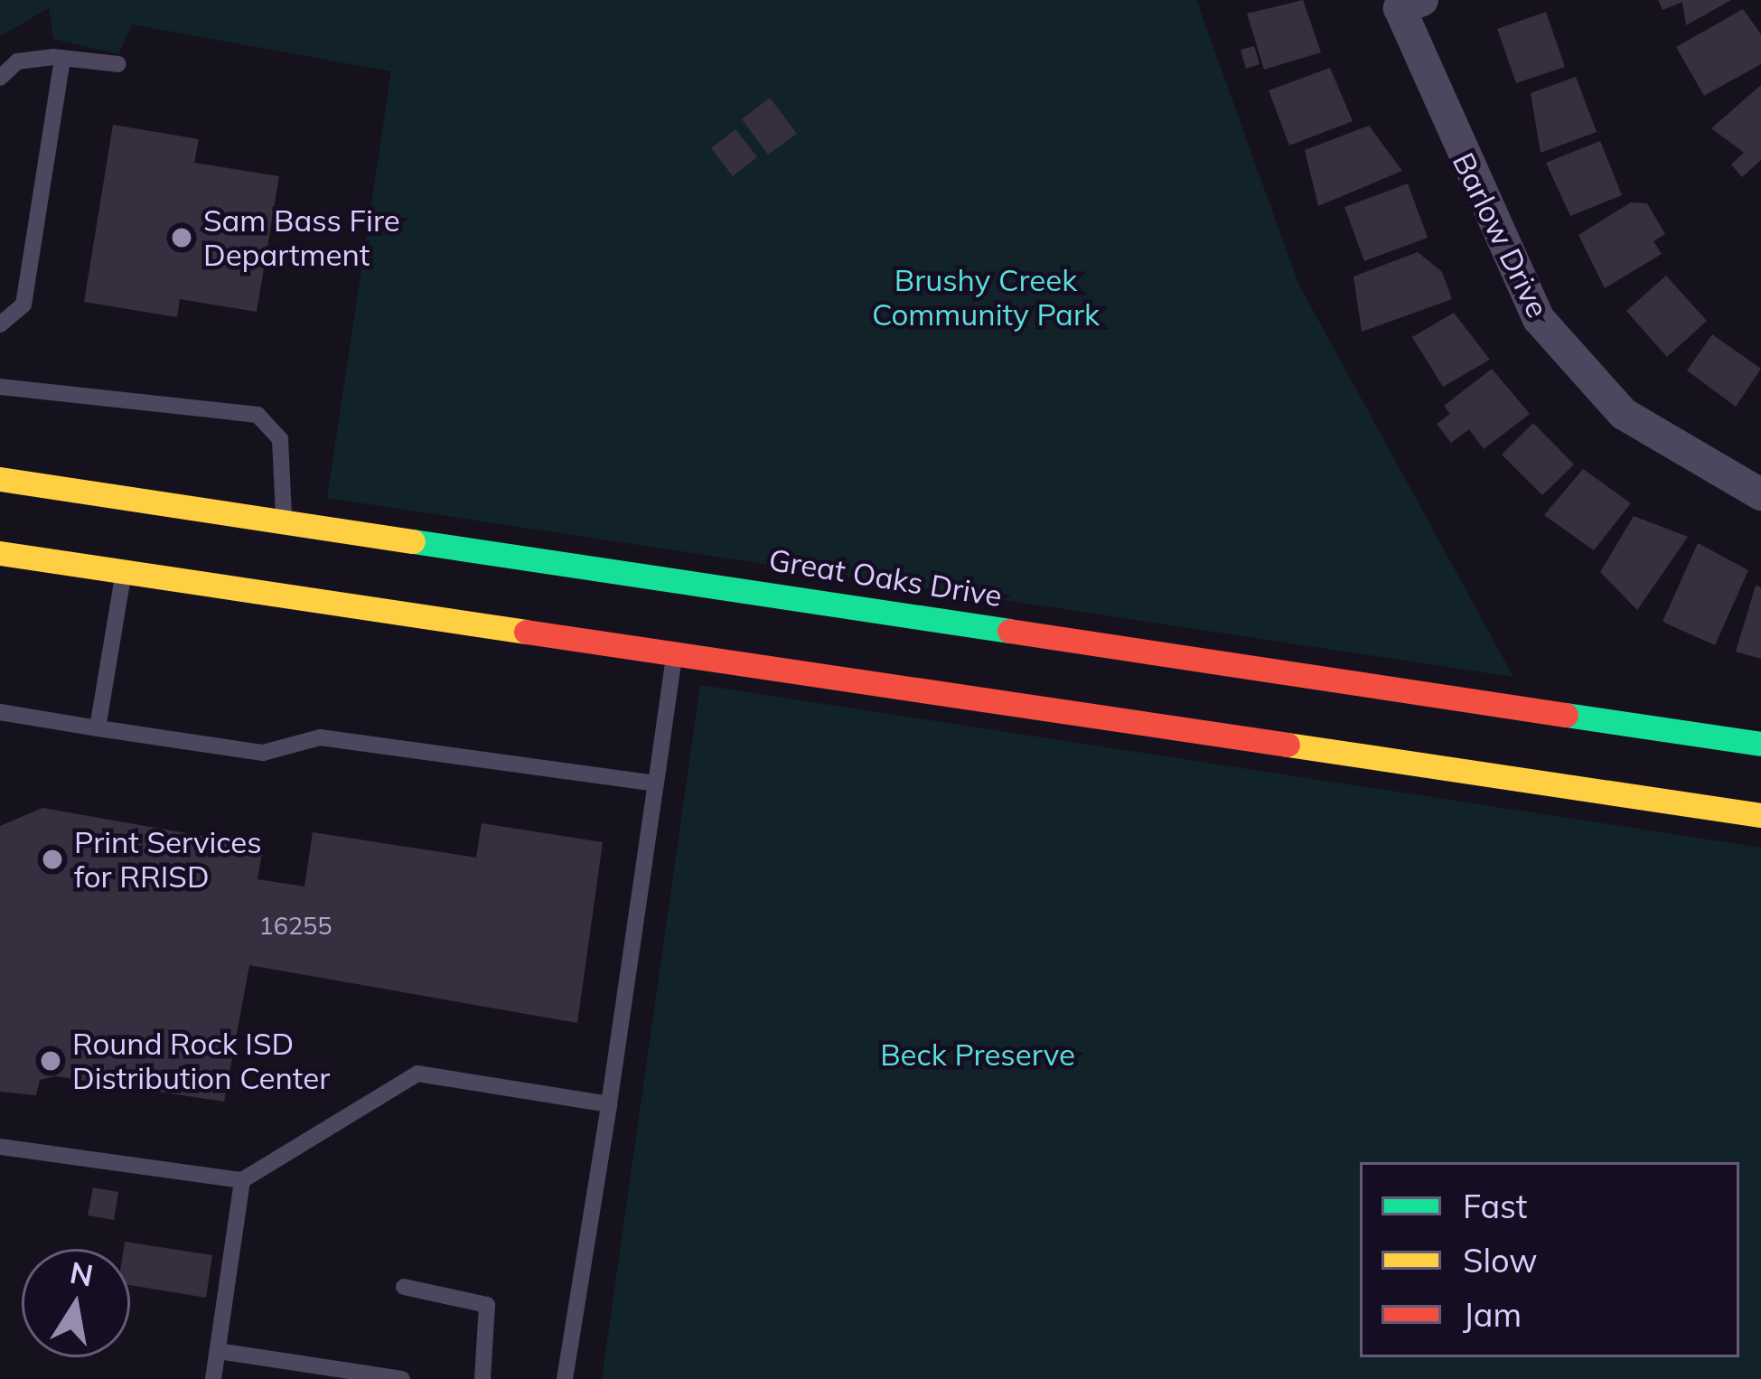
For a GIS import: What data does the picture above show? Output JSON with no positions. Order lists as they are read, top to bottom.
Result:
{
  "streets": {
    "street": ["Barlow Drive", "Great Oaks Drive"]
  },
  "parks": ["Brushy Creek Community Park", "Beck Preserve"],
  "places": ["Sam Bass Fire Department", "Print Services for RRISD", "Round Rock ISD Distribution Center"],
  "house_numbers": ["16255"],
  "legend": ["Fast", "Slow", "Jam"],
  "north": "top"
}
